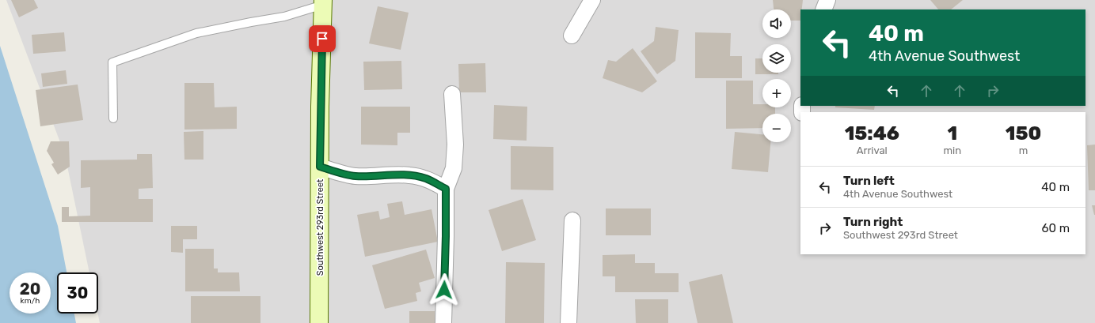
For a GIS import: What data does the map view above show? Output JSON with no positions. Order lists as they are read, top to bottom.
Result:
{
  "streets": {
    "street": ["Southwest 293rd Street"]
  },
  "page": {
    "map_buttons": ["+", "−"],
    "turn": ["40 m", "4th Avenue Southwest"],
    "eta": [
      "15:46",
      "Arrival",
      "1",
      "min",
      "150",
      "m"
    ],
    "list": [
      {
        "name": "Turn left",
        "note": "4th Avenue Southwest",
        "value": "40 m"
      },
      {
        "name": "Turn right",
        "note": "Southwest 293rd Street",
        "value": "60 m"
      }
    ],
    "speed": "20 km/h",
    "limit": "30"
  }
}
